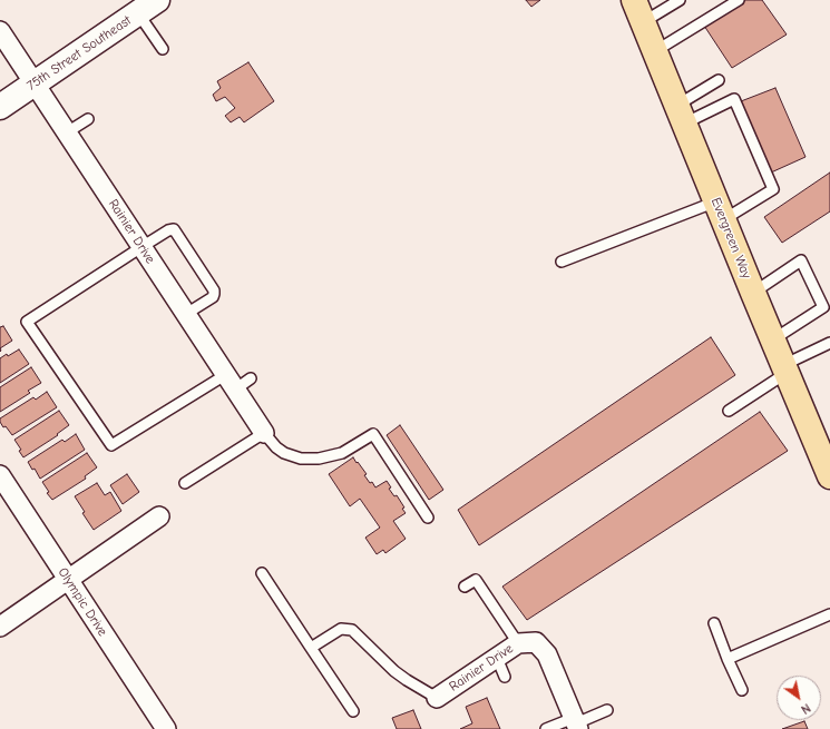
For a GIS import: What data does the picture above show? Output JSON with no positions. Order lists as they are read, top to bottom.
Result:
{
  "streets": {
    "main road": ["Evergreen Way"],
    "street": ["75th Street Southeast", "Rainier Drive", "Olympic Drive"]
  },
  "crossings": [
    ["75th Street Southeast", "Rainier Drive"]
  ],
  "north": "bottom right"
}
